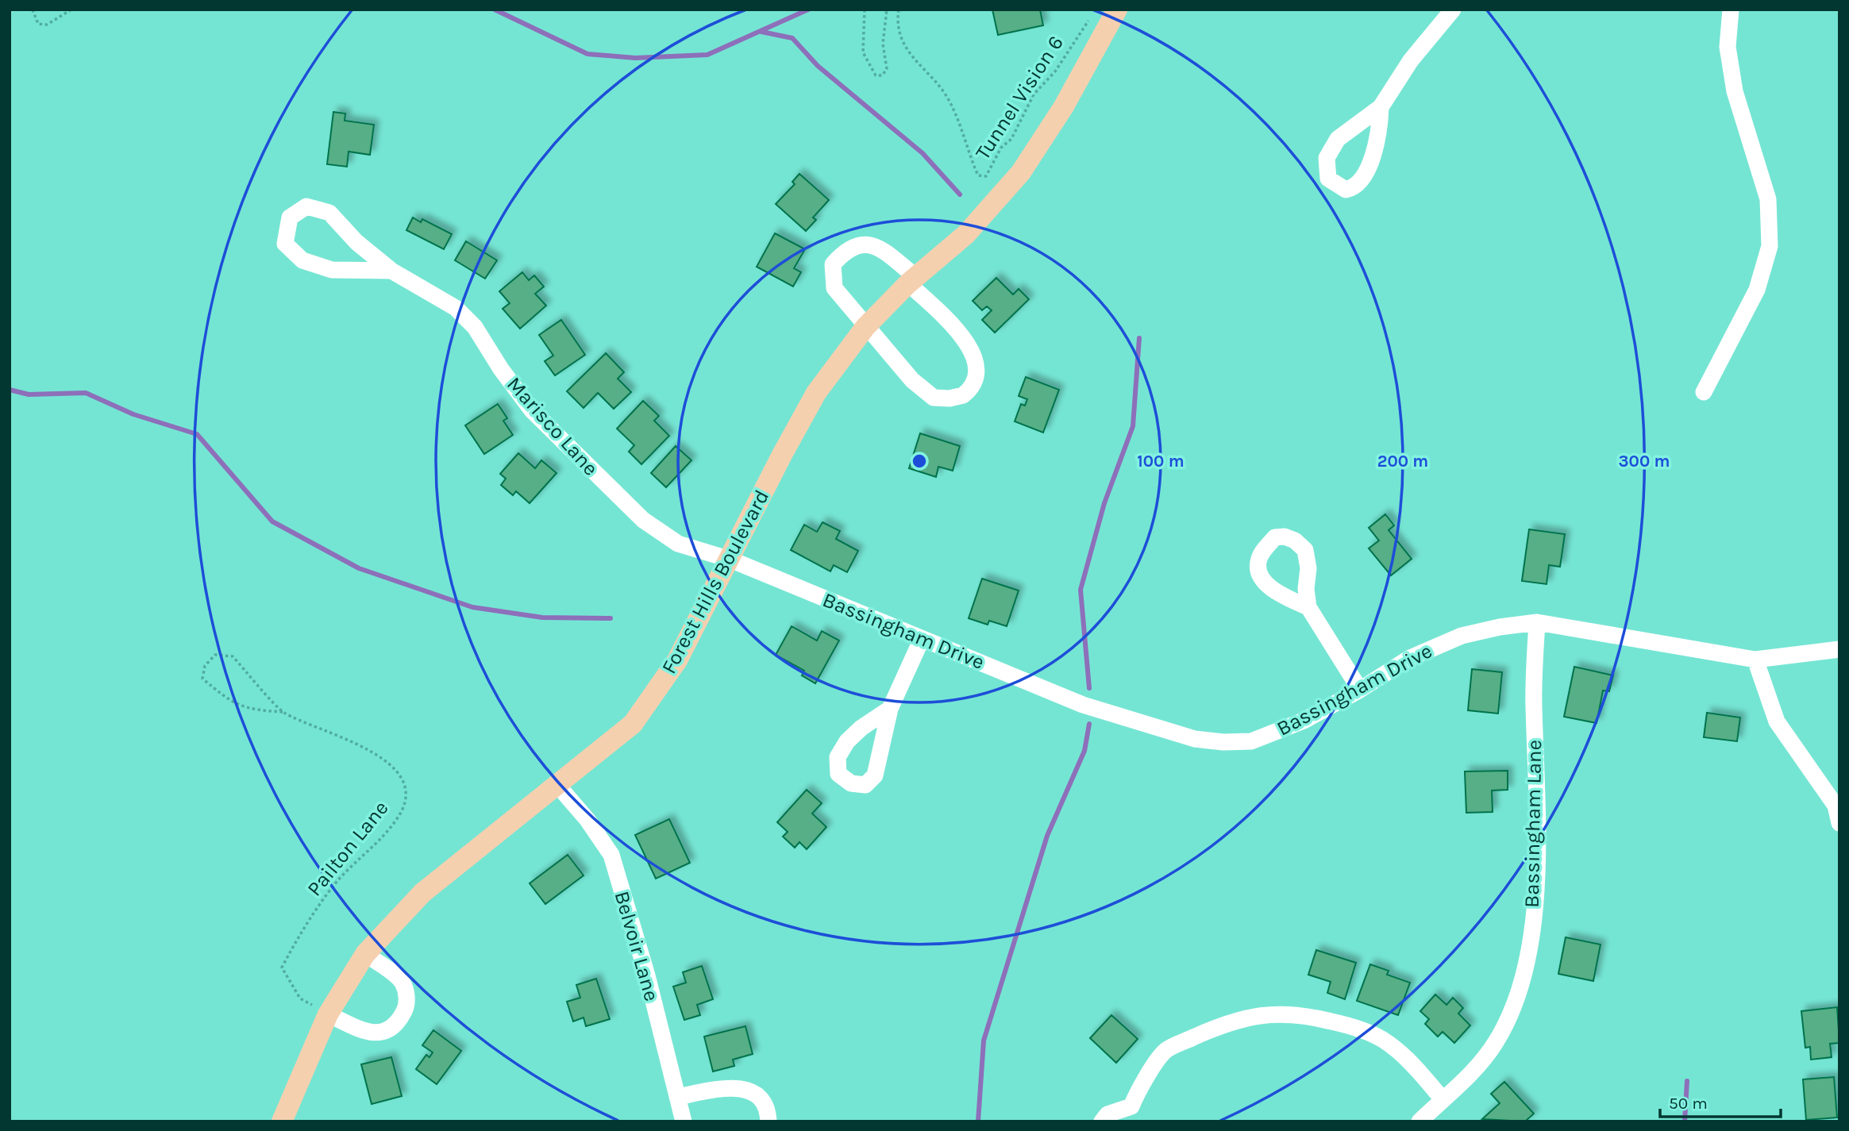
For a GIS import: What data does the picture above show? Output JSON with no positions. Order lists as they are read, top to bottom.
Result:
{
  "streets": {
    "main road": ["Forest Hills Boulevard"],
    "street": [
      "Marisco Lane",
      "Bassingham Drive",
      "Bassingham Lane",
      "Belvoir Lane"
    ],
    "path": ["Tunnel Vision 6", "Pailton Lane"]
  },
  "crossings": [
    ["Marisco Lane", "Forest Hills Boulevard"],
    ["Marisco Lane", "Bassingham Drive"],
    ["Forest Hills Boulevard", "Bassingham Drive"],
    ["Forest Hills Boulevard", "Pailton Lane"],
    ["Forest Hills Boulevard", "Belvoir Lane"],
    ["Bassingham Drive", "Bassingham Lane"]
  ],
  "scale_bar": "50 m",
  "rings": ["100 m", "200 m", "300 m"]
}
